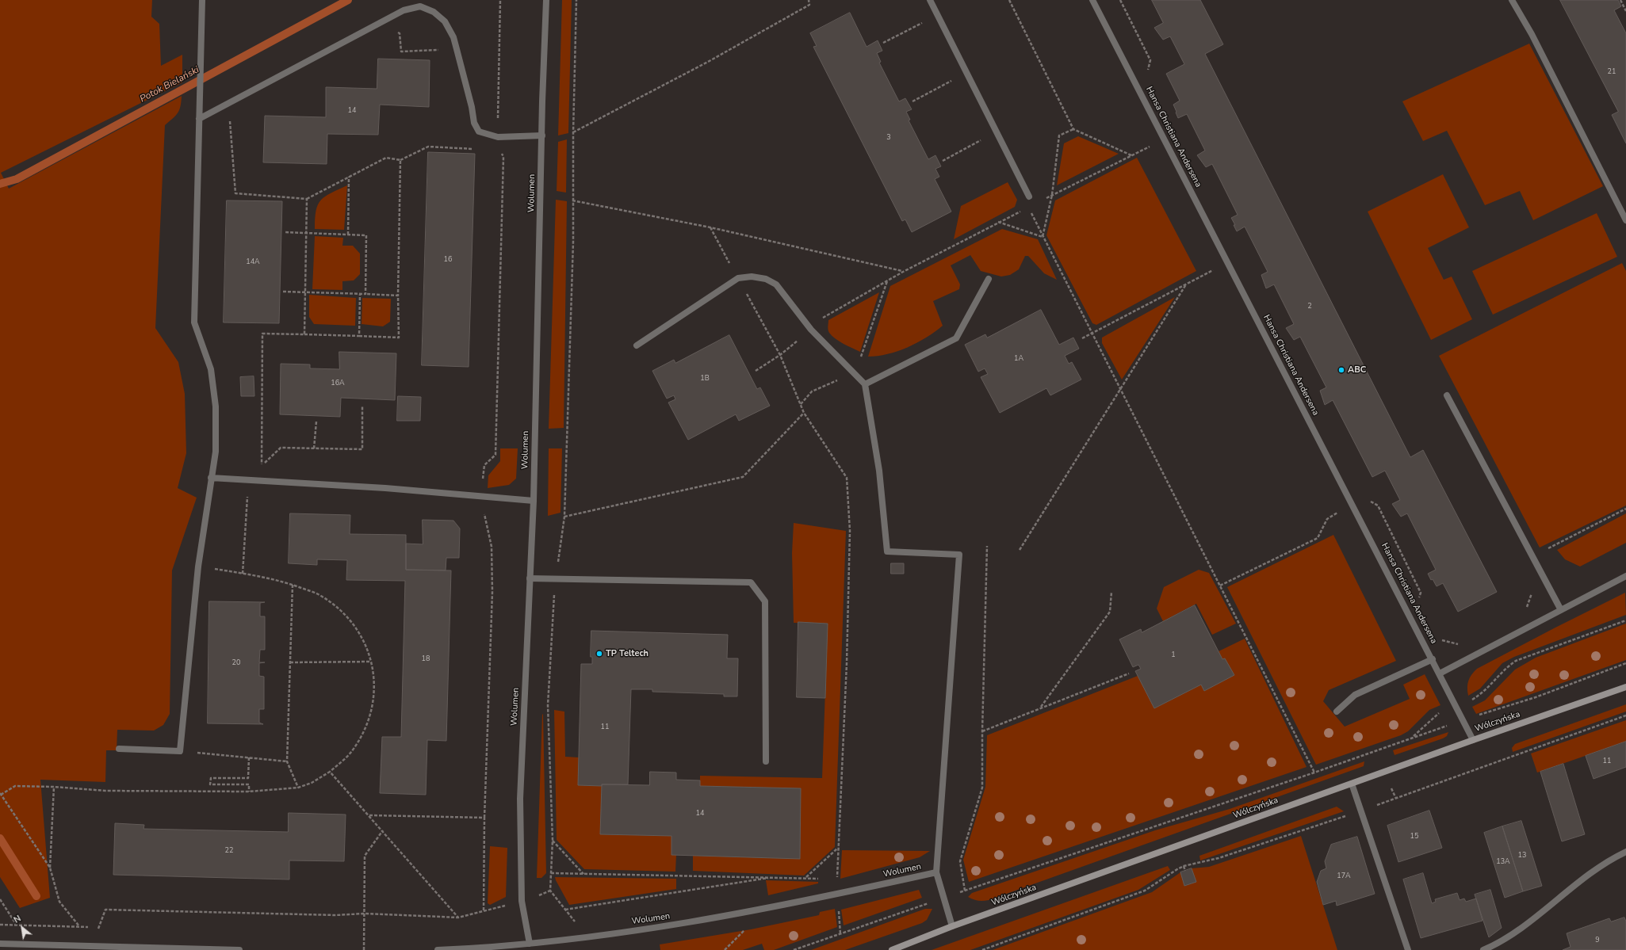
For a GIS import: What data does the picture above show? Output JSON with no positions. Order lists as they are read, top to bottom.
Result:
{
  "streets": {
    "main road": ["Wólczyńska"],
    "street": ["Hansa Christiana Andersena", "Wolumen"]
  },
  "crossings": [
    ["Hansa Christiana Andersena", "Wólczyńska"]
  ],
  "water": ["Potok Bielański"],
  "places": ["ABC", "TP Teltech"],
  "house_numbers": [
    "21",
    "14",
    "3",
    "16",
    "14A",
    "2",
    "1A",
    "1B",
    "16A",
    "1",
    "18",
    "20",
    "11",
    "11",
    "14",
    "15",
    "22",
    "13",
    "13A",
    "17A",
    "9"
  ],
  "north": "top left"
}
